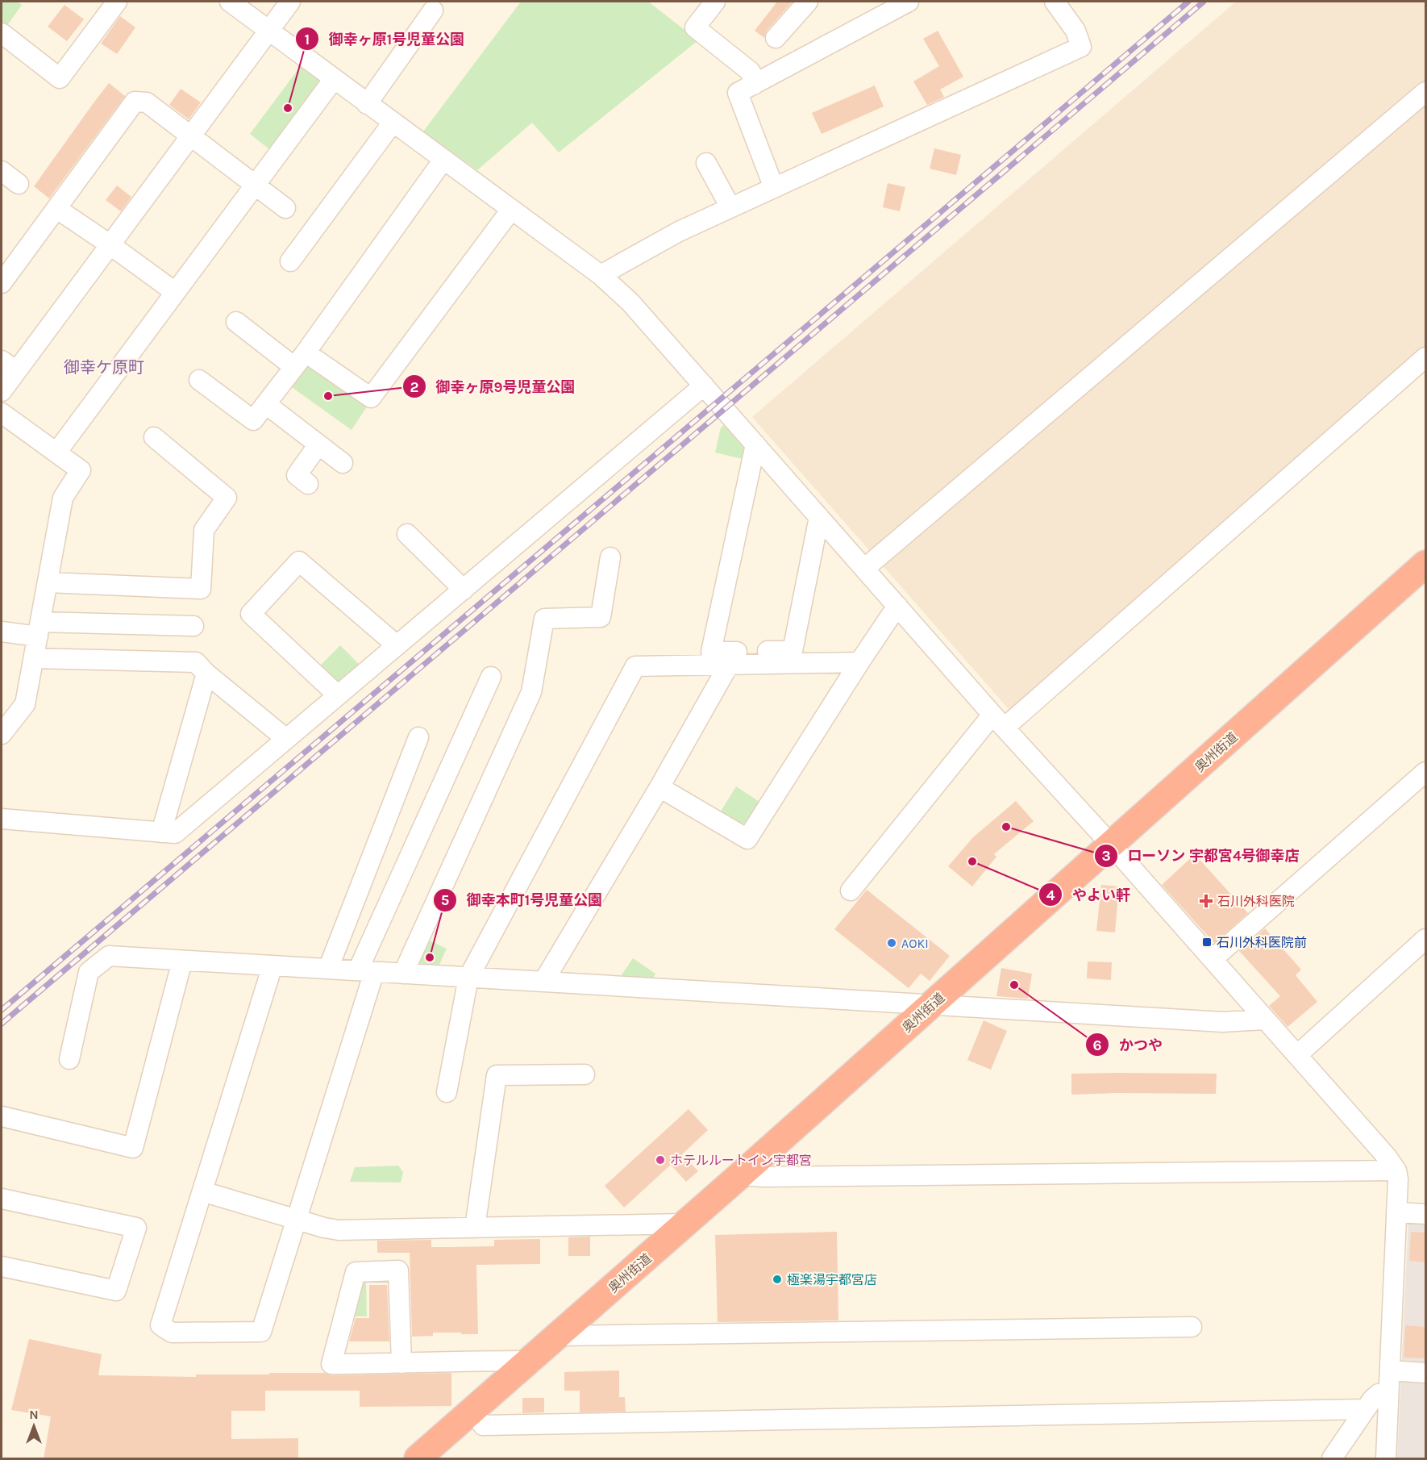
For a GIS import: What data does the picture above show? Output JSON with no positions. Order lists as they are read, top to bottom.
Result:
{
  "streets": {
    "highway": ["奥州街道"]
  },
  "districts": ["御幸ケ原町"],
  "places": {
    "other": [
      "御幸ヶ原1号児童公園",
      "御幸ヶ原9号児童公園",
      "ローソン 宇都宮4号御幸店",
      "やよい軒",
      "AOKI",
      "御幸本町1号児童公園",
      "かつや",
      "ホテルルートイン宇都宮",
      "極楽湯宇都宮店"
    ],
    "health": ["石川外科医院"],
    "transit": ["石川外科医院前"]
  },
  "north": "top"
}
